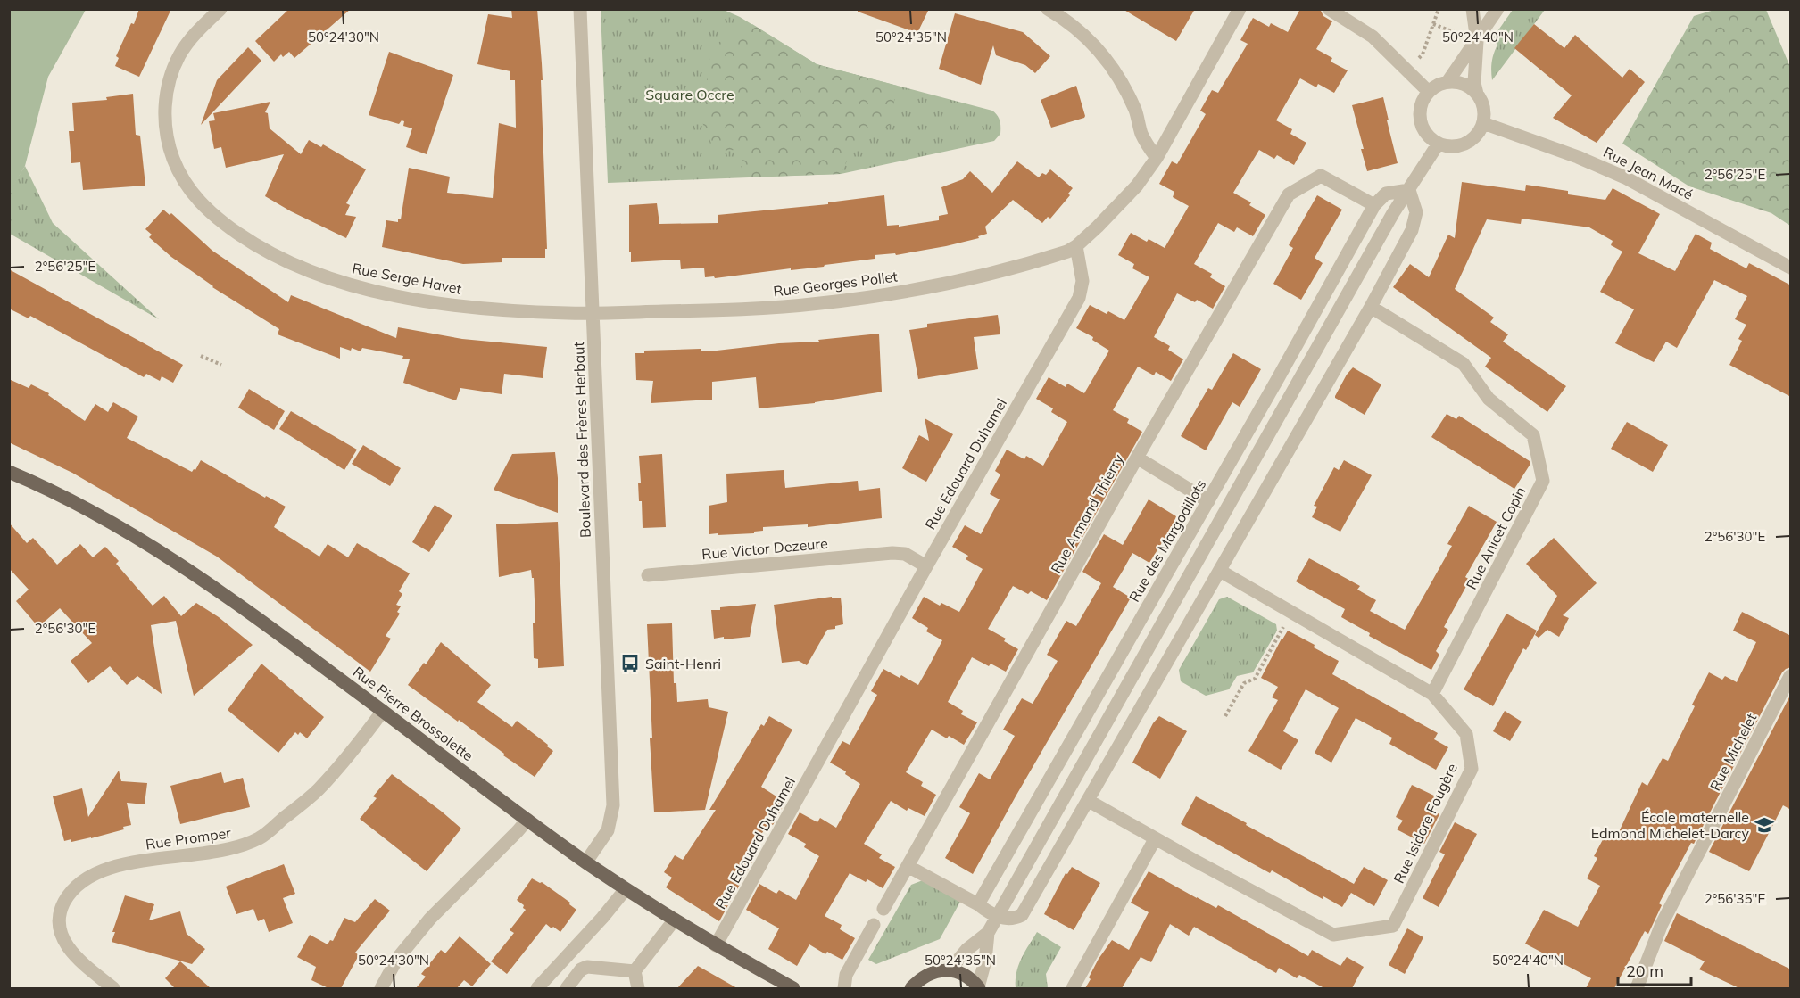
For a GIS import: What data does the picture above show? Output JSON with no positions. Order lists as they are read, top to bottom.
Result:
{
  "streets": {
    "main road": ["Rue Pierre Brossolette"],
    "street": [
      "Rue Jean Macé",
      "Rue Serge Havet",
      "Rue Georges Pollet",
      "Boulevard des Frères Herbaut",
      "Rue Edouard Duhamel",
      "Rue Armand Thierry",
      "Rue Anicet Copin",
      "Rue des Margodillots",
      "Rue Victor Dezeure",
      "Rue Michelet",
      "Rue Isidore Fougère",
      "Rue Promper"
    ]
  },
  "crossings": [
    ["Rue Serge Havet", "Rue Georges Pollet"],
    ["Rue Serge Havet", "Boulevard des Frères Herbaut"],
    ["Rue Georges Pollet", "Boulevard des Frères Herbaut"],
    ["Rue Georges Pollet", "Rue Edouard Duhamel"],
    ["Boulevard des Frères Herbaut", "Rue Pierre Brossolette"],
    ["Rue Edouard Duhamel", "Rue Victor Dezeure"],
    ["Rue Edouard Duhamel", "Rue Pierre Brossolette"],
    ["Rue Armand Thierry", "Rue des Margodillots"],
    ["Rue Anicet Copin", "Rue Isidore Fougère"],
    ["Rue Pierre Brossolette", "Rue Promper"]
  ],
  "parks": ["Square Occre"],
  "places": {
    "bus stop": ["Saint-Henri"],
    "school or university": ["École maternelle Edmond Michelet-Darcy"]
  },
  "scale_bar": "20 m",
  "coordinates": [
    "50°24'30\"N",
    "50°24'35\"N",
    "50°24'40\"N",
    "2°56'25\"E",
    "2°56'30\"E",
    "2°56'35\"E"
  ]
}
